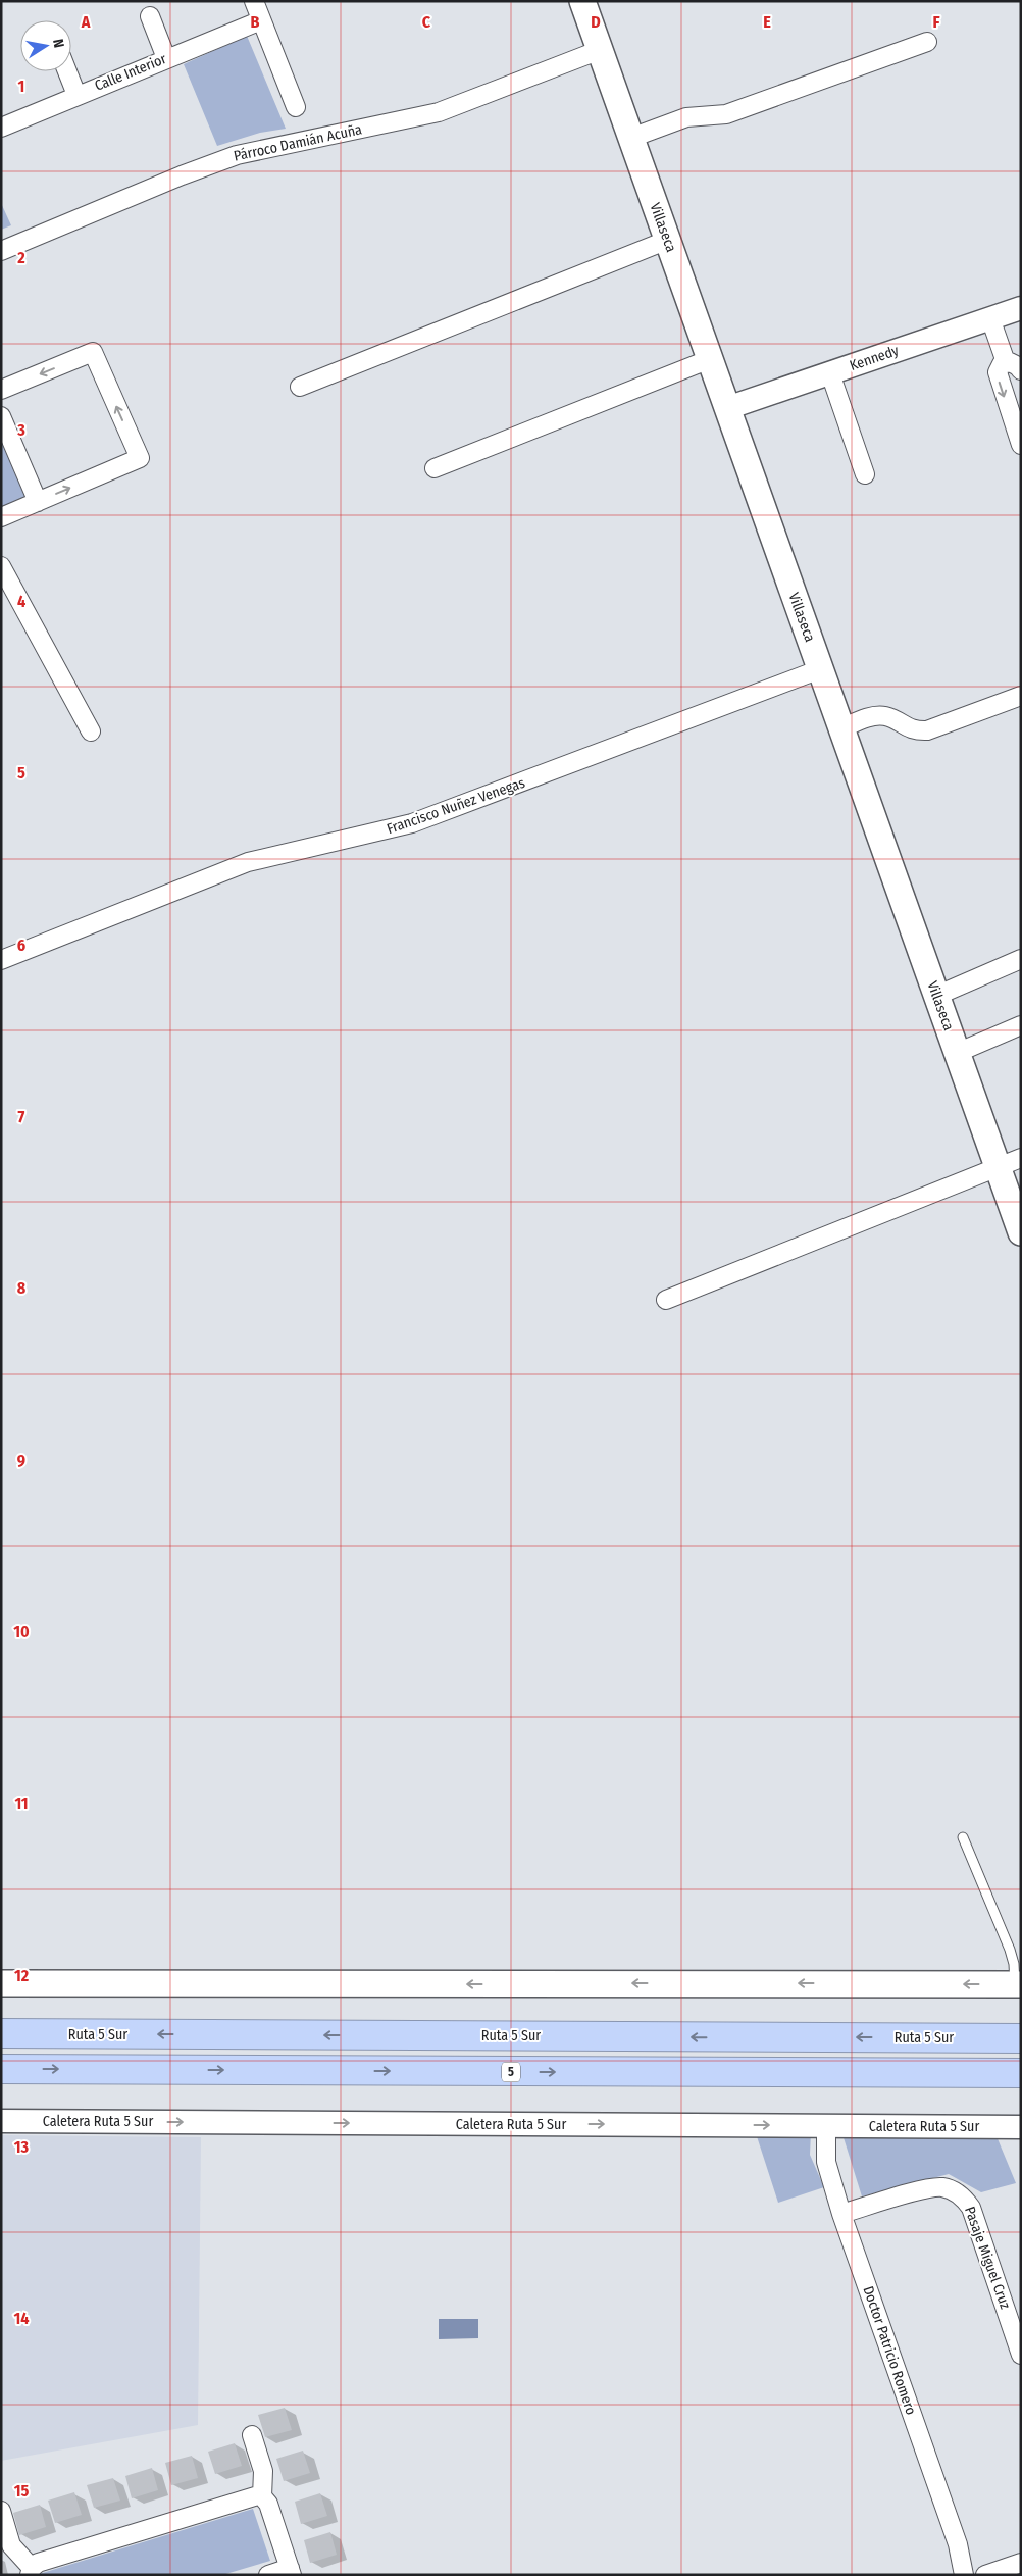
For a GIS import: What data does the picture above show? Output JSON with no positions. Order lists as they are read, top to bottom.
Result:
{
  "streets": {
    "highway": ["Ruta 5 Sur", "5"],
    "main road": ["Villaseca"],
    "street": [
      "Calle Interior",
      "Párroco Damián Acuña",
      "Kennedy",
      "Francisco Nuñez Venegas",
      "Caletera Ruta 5 Sur",
      "Pasaje Miguel Cruz",
      "Doctor Patricio Romero"
    ]
  },
  "crossings": [
    ["Párroco Damián Acuña", "Villaseca"],
    ["Villaseca", "Kennedy"],
    ["Villaseca", "Francisco Nuñez Venegas"],
    ["Caletera Ruta 5 Sur", "Doctor Patricio Romero"],
    ["Pasaje Miguel Cruz", "Doctor Patricio Romero"]
  ],
  "one_way": ["Caletera Ruta 5 Sur"],
  "north": "right",
  "grid": {
    "columns": [
      "A",
      "B",
      "C",
      "D",
      "E",
      "F"
    ],
    "rows": [
      "1",
      "2",
      "3",
      "4",
      "5",
      "6",
      "7",
      "8",
      "9",
      "10",
      "11",
      "12",
      "13",
      "14",
      "15"
    ]
  }
}
